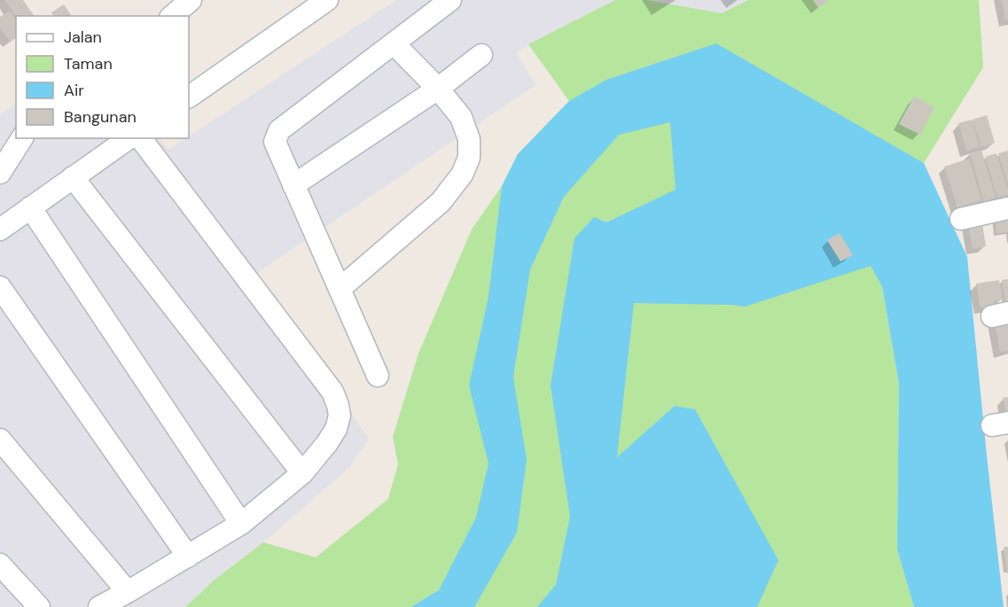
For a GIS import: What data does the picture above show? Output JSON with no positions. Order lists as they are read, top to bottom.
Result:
{
  "legend": [
    "Jalan",
    "Taman",
    "Air",
    "Bangunan"
  ]
}
